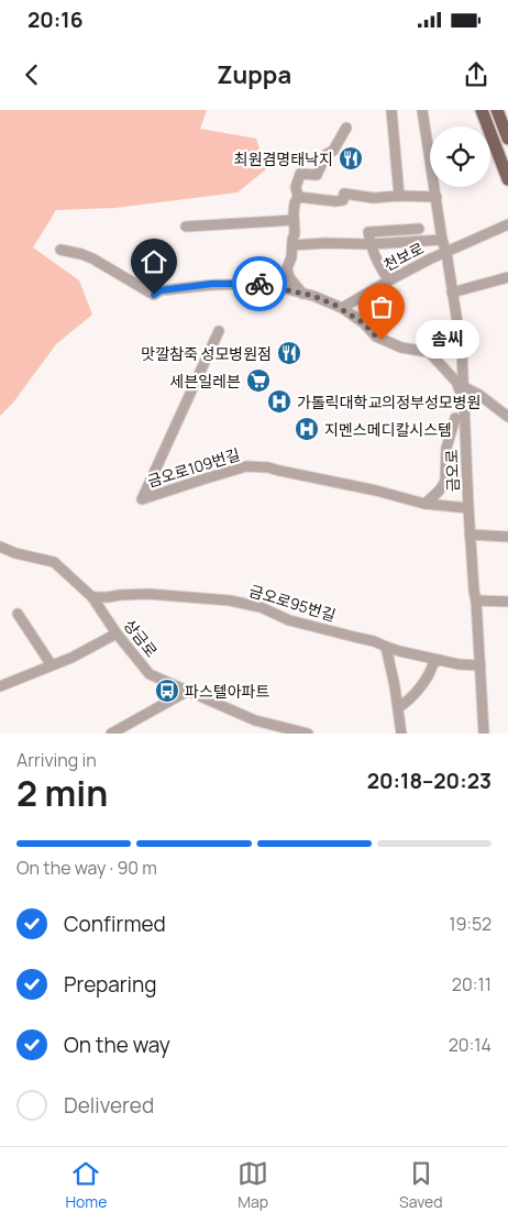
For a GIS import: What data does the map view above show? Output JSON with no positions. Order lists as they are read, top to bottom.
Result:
{
  "streets": {
    "street": [
      "천보로",
      "금오로109번길",
      "금오로",
      "금오로95번길",
      "상금로"
    ]
  },
  "crossings": [
    ["천보로", "금오로"],
    ["금오로109번길", "금오로"],
    ["금오로", "금오로95번길"],
    ["금오로95번길", "상금로"]
  ],
  "places": {
    "restaurant": ["최원겸명태낙지", "맛깔참죽 성모병원점"],
    "other": ["솜씨"],
    "supermarket": ["세븐일레븐"],
    "hospital": ["가톨릭대학교의정부성모병원", "지멘스메디칼시스템"],
    "bus stop": ["파스텔아파트"]
  },
  "page": {
    "status": "20:16",
    "header": "Zuppa",
    "bubble": "솜씨",
    "heading": ["2 min", "Arriving in", "20:18–20:23"],
    "bar": "On the way · 90 m",
    "list": [
      ["Confirmed", "19:52"],
      ["Preparing", "20:11"],
      ["On the way", "20:14"],
      "Delivered"
    ],
    "tabs": ["Home", "Map", "Saved"]
  }
}
